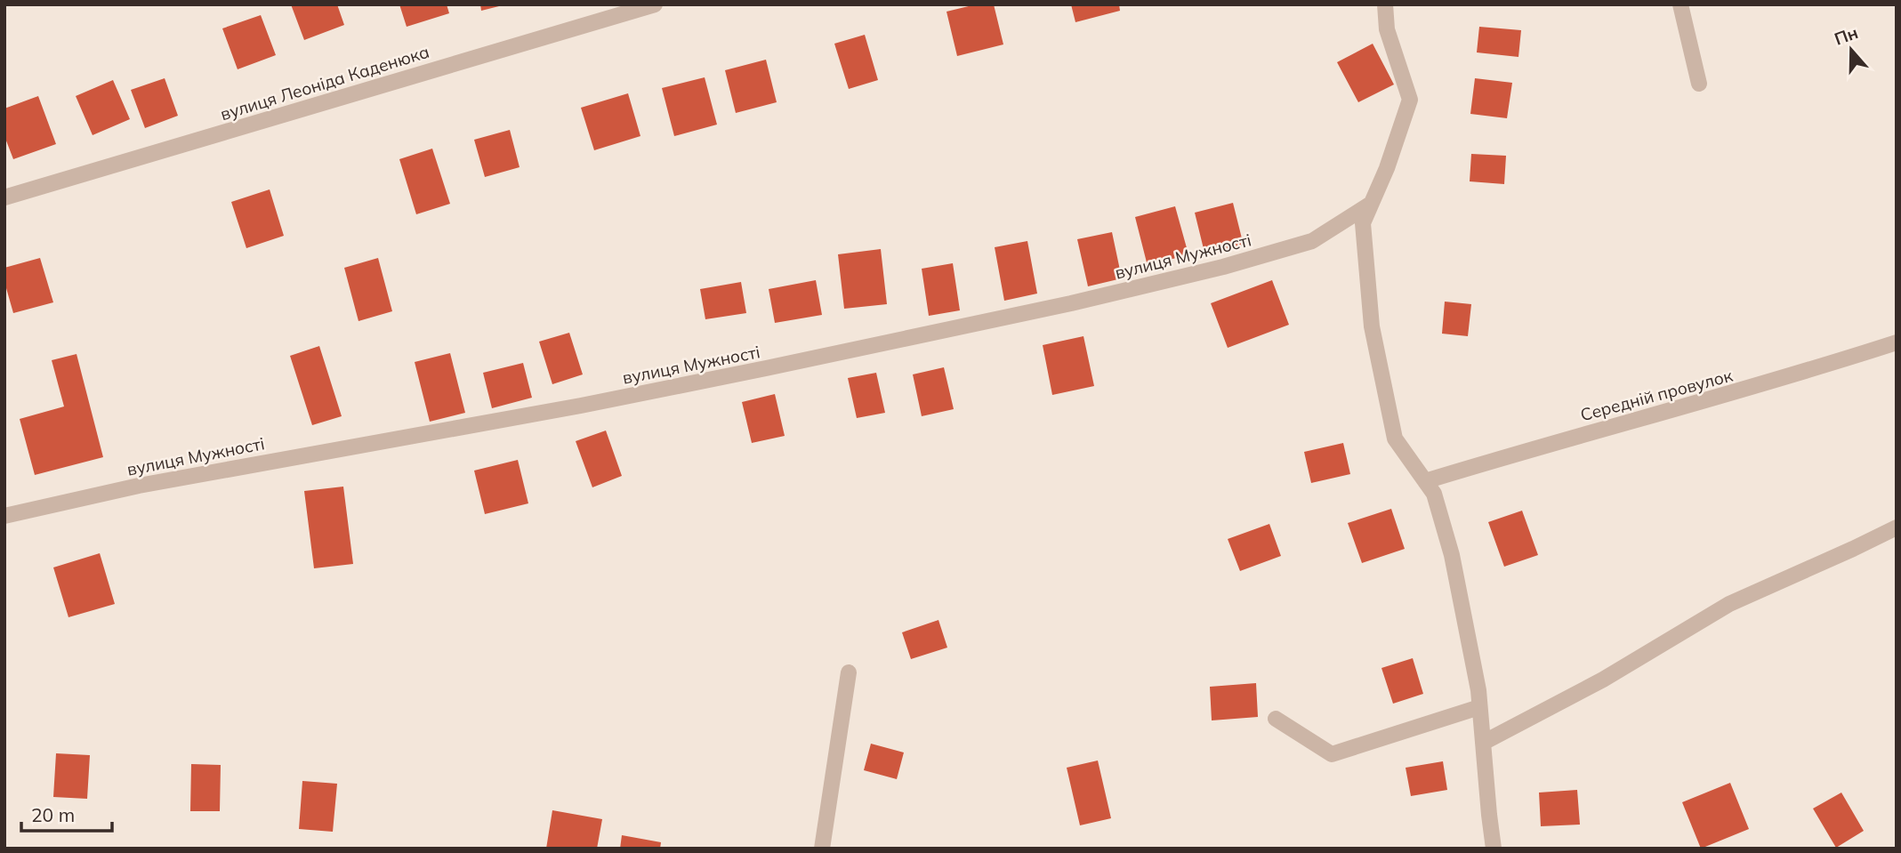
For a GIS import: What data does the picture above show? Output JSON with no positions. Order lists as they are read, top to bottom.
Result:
{
  "streets": {
    "street": ["вулиця Леоніда Каденюка", "вулиця Мужності", "Середній провулок"]
  },
  "scale_bar": "20 m",
  "north": "top"
}
